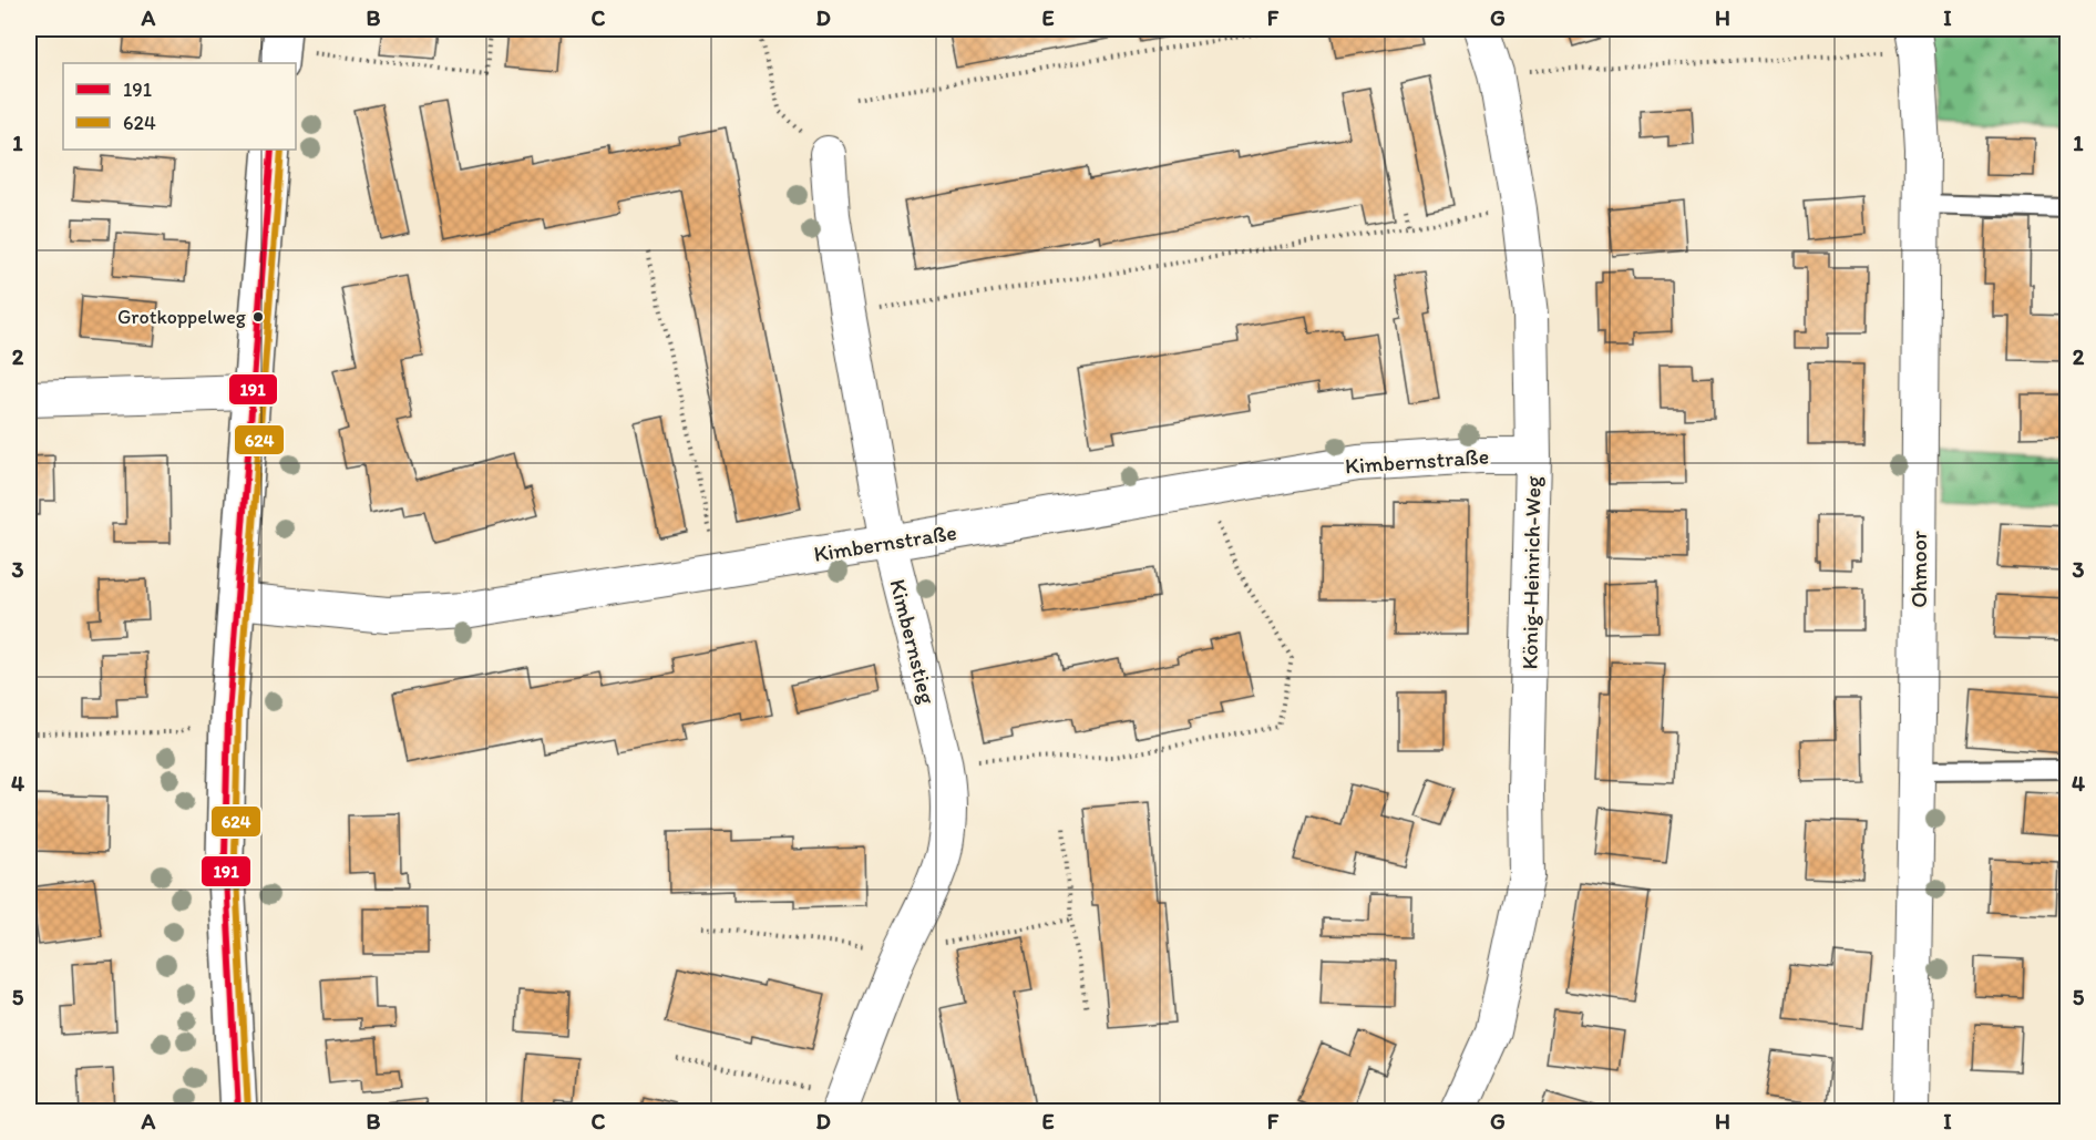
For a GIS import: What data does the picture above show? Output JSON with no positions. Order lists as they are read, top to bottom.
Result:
{
  "streets": {
    "street": [
      "Kimbernstraße",
      "Ohmoor",
      "König-Heinrich-Weg",
      "Kimbernstieg"
    ]
  },
  "crossings": [
    ["Kimbernstraße", "König-Heinrich-Weg"],
    ["Kimbernstraße", "Kimbernstieg"]
  ],
  "places": ["Grotkoppelweg"],
  "lines": ["transit line 191", "transit line 624"],
  "legend": ["191", "624"],
  "grid": {
    "columns": [
      "A",
      "B",
      "C",
      "D",
      "E",
      "F",
      "G",
      "H",
      "I"
    ],
    "rows": [
      "1",
      "2",
      "3",
      "4",
      "5"
    ]
  }
}
